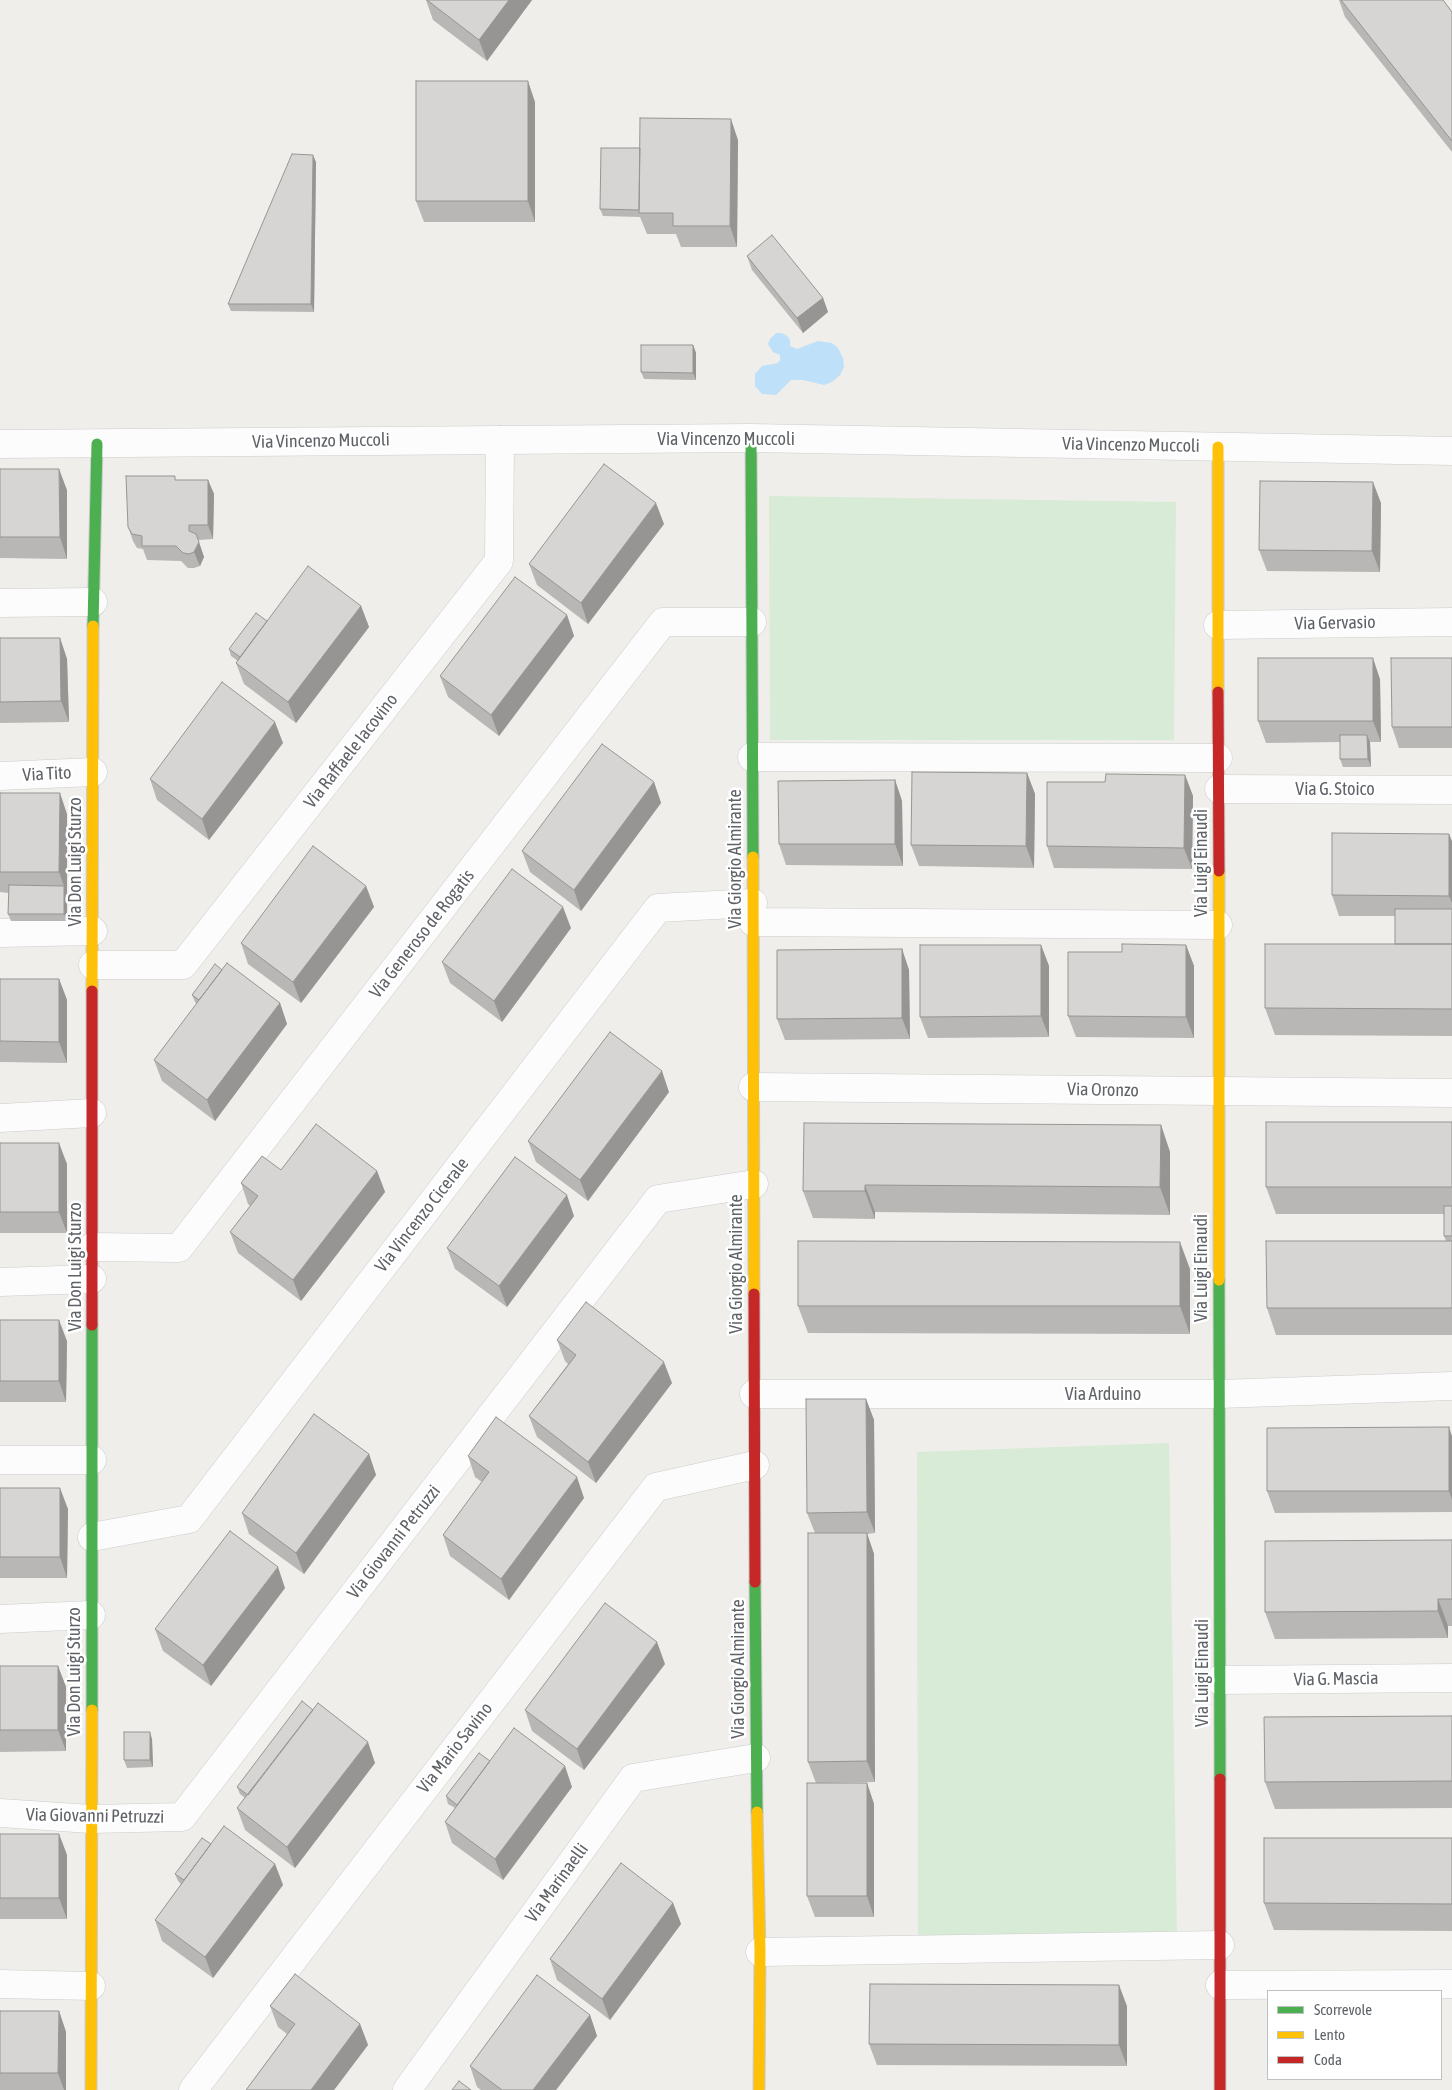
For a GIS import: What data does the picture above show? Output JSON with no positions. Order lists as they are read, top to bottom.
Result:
{
  "streets": {
    "street": [
      "Via Vincenzo Muccoli",
      "Via Gervasio",
      "Via Raffaele Iacovino",
      "Via Tito",
      "Via G. Stoico",
      "Via Giorgio Almirante",
      "Via Don Luigi Sturzo",
      "Via Luigi Einaudi",
      "Via Generoso de Rogatis",
      "Via Oronzo",
      "Via Vincenzo Cicerale",
      "Via Arduino",
      "Via Giovanni Petruzzi",
      "Via G. Mascia",
      "Via Mario Savino",
      "Via Marinaelli"
    ]
  },
  "crossings": [
    ["Via Vincenzo Muccoli", "Via Raffaele Iacovino"],
    ["Via Vincenzo Muccoli", "Via Giorgio Almirante"],
    ["Via Vincenzo Muccoli", "Via Don Luigi Sturzo"],
    ["Via Vincenzo Muccoli", "Via Luigi Einaudi"],
    ["Via Gervasio", "Via Luigi Einaudi"],
    ["Via Raffaele Iacovino", "Via Don Luigi Sturzo"],
    ["Via Tito", "Via Don Luigi Sturzo"],
    ["Via G. Stoico", "Via Luigi Einaudi"],
    ["Via Giorgio Almirante", "Via Generoso de Rogatis"],
    ["Via Giorgio Almirante", "Via Oronzo"],
    ["Via Giorgio Almirante", "Via Vincenzo Cicerale"],
    ["Via Giorgio Almirante", "Via Arduino"],
    ["Via Giorgio Almirante", "Via Giovanni Petruzzi"],
    ["Via Giorgio Almirante", "Via Mario Savino"],
    ["Via Giorgio Almirante", "Via Marinaelli"],
    ["Via Don Luigi Sturzo", "Via Generoso de Rogatis"],
    ["Via Don Luigi Sturzo", "Via Vincenzo Cicerale"],
    ["Via Don Luigi Sturzo", "Via Giovanni Petruzzi"],
    ["Via Luigi Einaudi", "Via Oronzo"],
    ["Via Luigi Einaudi", "Via Vincenzo Cicerale"],
    ["Via Luigi Einaudi", "Via Arduino"],
    ["Via Luigi Einaudi", "Via G. Mascia"]
  ],
  "legend": ["Scorrevole", "Lento", "Coda"]
}
